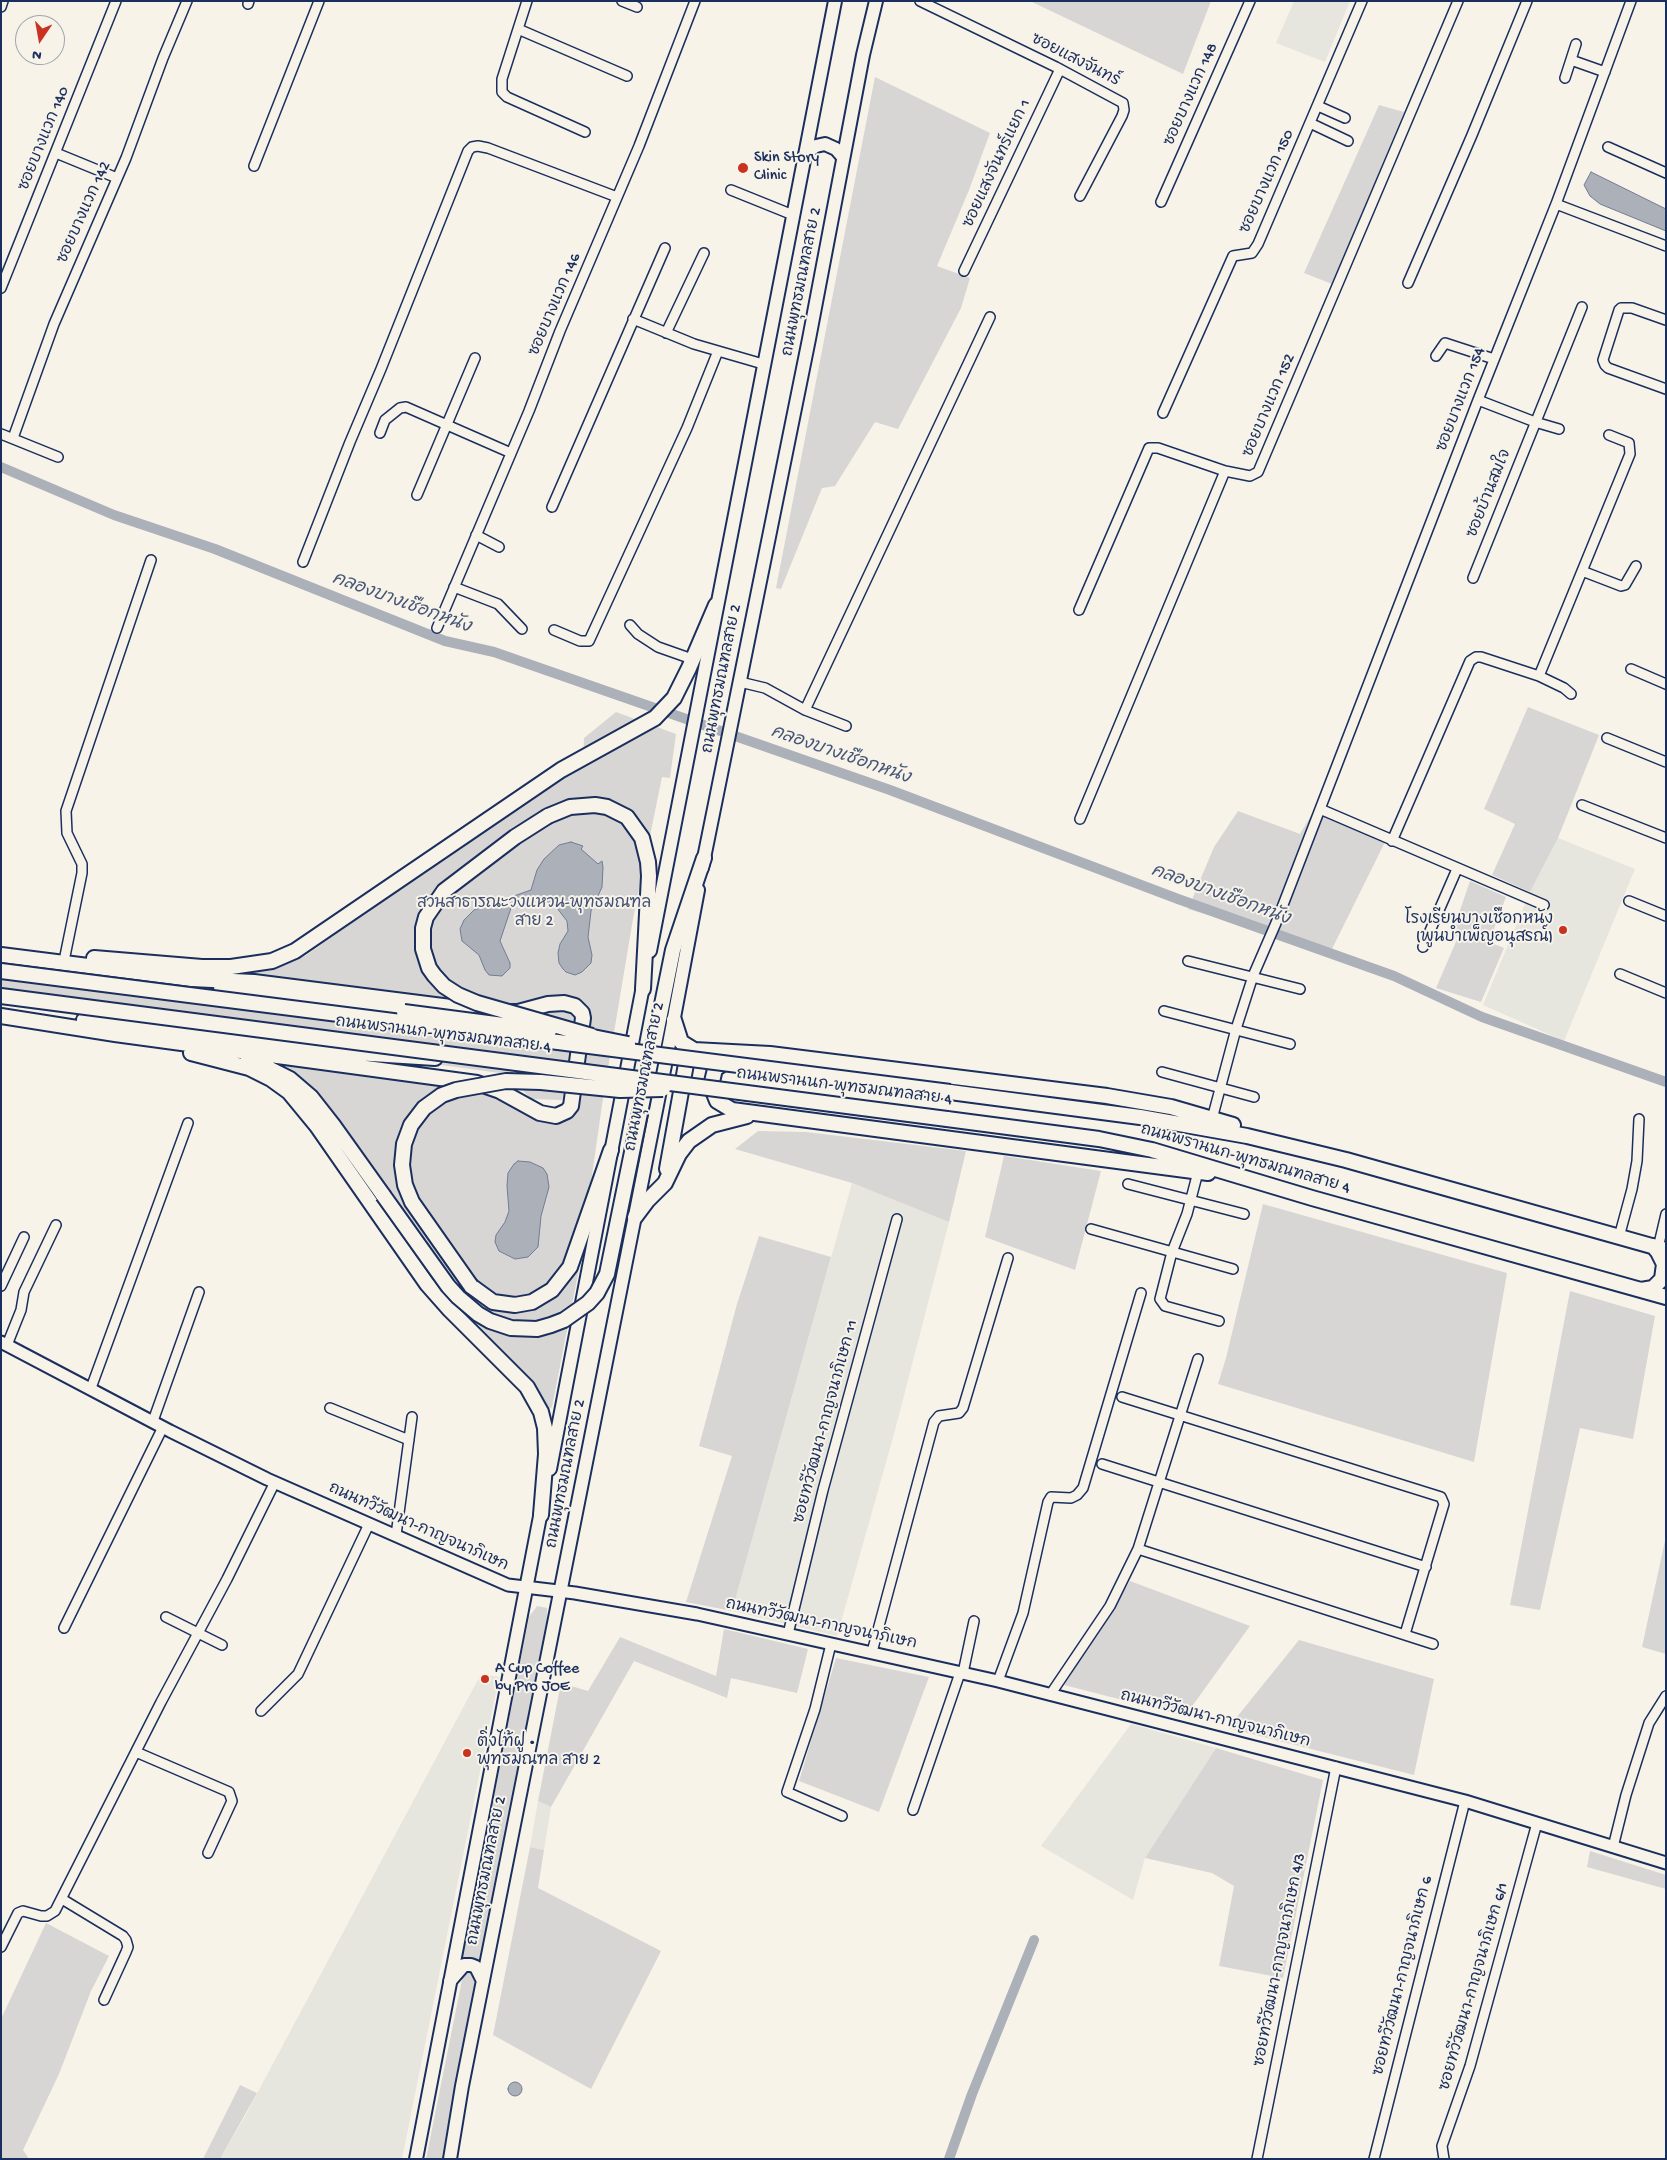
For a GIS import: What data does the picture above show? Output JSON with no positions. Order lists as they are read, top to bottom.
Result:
{
  "streets": {
    "main road": ["ถนนพุทธมณฑลสาย 2", "ถนนพรานนก-พุทธมณฑลสาย 4"],
    "street": [
      "ซอยแสงจันทร์",
      "ซอยบางแวก 148",
      "ซอยบางแวก 140",
      "ซอยแสงจันทร์แยก 1",
      "ซอยบางแวก 150",
      "ซอยบางแวก 142",
      "ซอยบางแวก 146",
      "ซอยบางแวก 154",
      "ซอยบางแวก 152",
      "ซอยบ้านสมใจ",
      "ซอยทวีวัฒนา-กาญจนาภิเษก 11",
      "ถนนทวีวัฒนา-กาญจนาภิเษก",
      "ซอยทวีวัฒนา-กาญจนาภิเษก 4/3",
      "ซอยทวีวัฒนา-กาญจนาภิเษก 6",
      "ซอยทวีวัฒนา-กาญจนาภิเษก 6/1"
    ]
  },
  "crossings": [
    ["ซอยแสงจันทร์", "ซอยแสงจันทร์แยก 1"],
    ["ถนนพุทธมณฑลสาย 2", "ถนนทวีวัฒนา-กาญจนาภิเษก"],
    ["ซอยทวีวัฒนา-กาญจนาภิเษก 11", "ถนนทวีวัฒนา-กาญจนาภิเษก"],
    ["ถนนทวีวัฒนา-กาญจนาภิเษก", "ซอยทวีวัฒนา-กาญจนาภิเษก 4/3"],
    ["ถนนทวีวัฒนา-กาญจนาภิเษก", "ซอยทวีวัฒนา-กาญจนาภิเษก 6"],
    ["ถนนทวีวัฒนา-กาญจนาภิเษก", "ซอยทวีวัฒนา-กาญจนาภิเษก 6/1"]
  ],
  "water": ["คลองบางเชือกหนัง"],
  "parks": ["สวนสาธารณะวงแหวน-พุทธมณฑล สาย 2"],
  "places": [
    "Skin Story Clinic",
    "โรงเรียนบางเชือกหนัง (พูนบำเพ็ญอนุสรณ์)",
    "A Cup Coffee by Pro JOE",
    "ติ่งไท้ฝู • พุทธมณฑล สาย 2"
  ],
  "north": "bottom"
}
